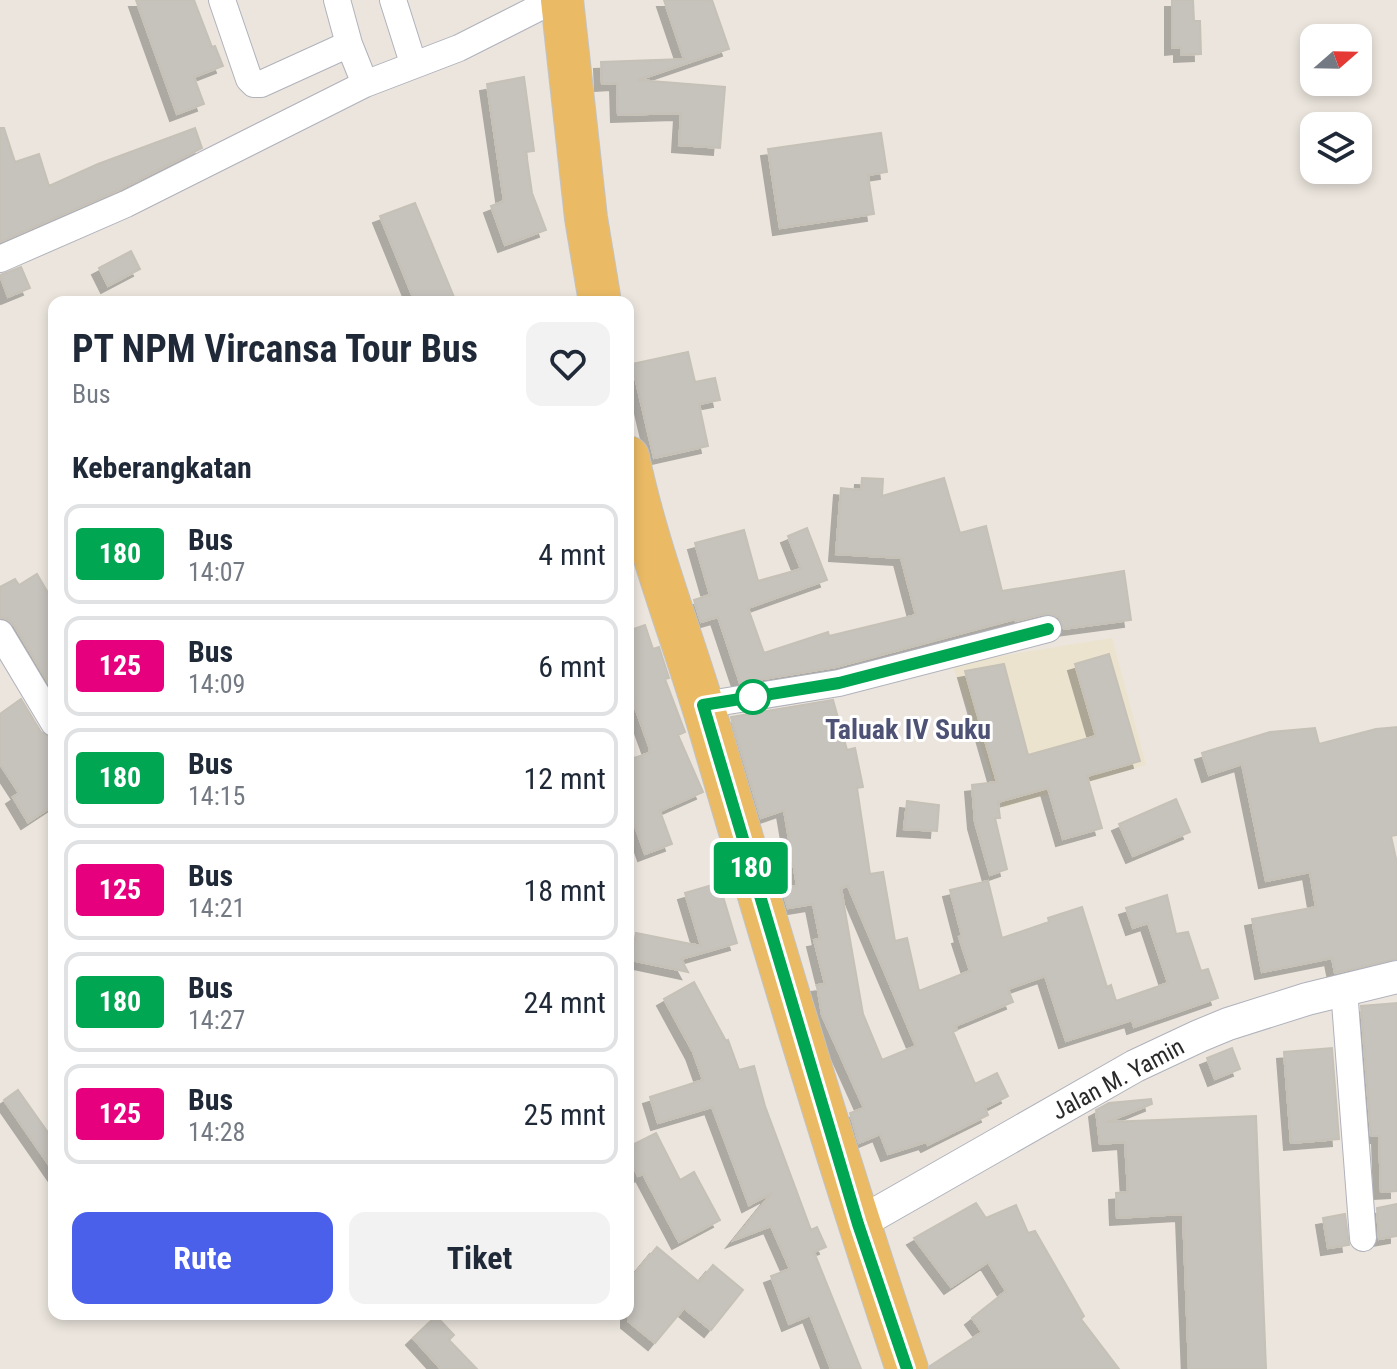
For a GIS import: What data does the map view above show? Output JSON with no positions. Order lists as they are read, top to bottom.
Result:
{
  "streets": {
    "street": ["Jalan M. Yamin"]
  },
  "districts": ["Taluak IV Suku"],
  "lines": ["bus line 180"],
  "north": "right",
  "page": {
    "on_map": "180",
    "heading": [
      ["PT NPM Vircansa Tour Bus", "Bus"],
      "Keberangkatan"
    ],
    "list": [
      {
        "mark": "180",
        "name": "Bus",
        "note": "14:07",
        "value": "4 mnt"
      },
      {
        "mark": "125",
        "name": "Bus",
        "note": "14:09",
        "value": "6 mnt"
      },
      {
        "mark": "180",
        "name": "Bus",
        "note": "14:15",
        "value": "12 mnt"
      },
      {
        "mark": "125",
        "name": "Bus",
        "note": "14:21",
        "value": "18 mnt"
      },
      {
        "mark": "180",
        "name": "Bus",
        "note": "14:27",
        "value": "24 mnt"
      },
      {
        "mark": "125",
        "name": "Bus",
        "note": "14:28",
        "value": "25 mnt"
      }
    ],
    "buttons": ["Rute", "Tiket"]
  }
}
